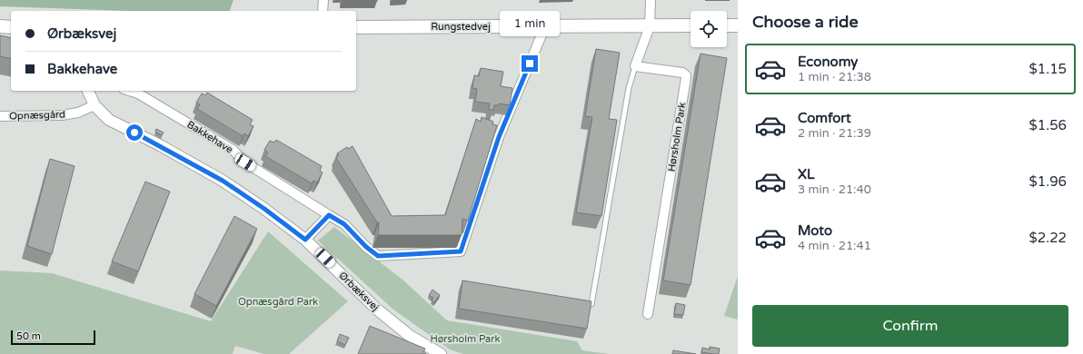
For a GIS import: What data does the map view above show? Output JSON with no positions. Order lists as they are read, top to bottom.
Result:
{
  "streets": {
    "main road": ["Rungstedvej"],
    "street": [
      "Opnæsgård",
      "Bakkehave",
      "Hørsholm Park",
      "Ørbæksvej"
    ]
  },
  "crossings": [
    ["Rungstedvej", "Bakkehave"],
    ["Opnæsgård", "Ørbæksvej"]
  ],
  "parks": ["Opnæsgård Park", "Hørsholm Park"],
  "scale_bar": "50 m",
  "page": {
    "heading": "Choose a ride",
    "bubble": "1 min",
    "banner": ["Ørbæksvej", "Bakkehave"],
    "list": [
      {
        "name": "Economy",
        "note": "1 min · 21:38",
        "value": "$1.15"
      },
      {
        "name": "Comfort",
        "note": "2 min · 21:39",
        "value": "$1.56"
      },
      {
        "name": "XL",
        "note": "3 min · 21:40",
        "value": "$1.96"
      },
      {
        "name": "Moto",
        "note": "4 min · 21:41",
        "value": "$2.22"
      }
    ],
    "buttons": "Confirm",
    "scale": "50 m"
  }
}
